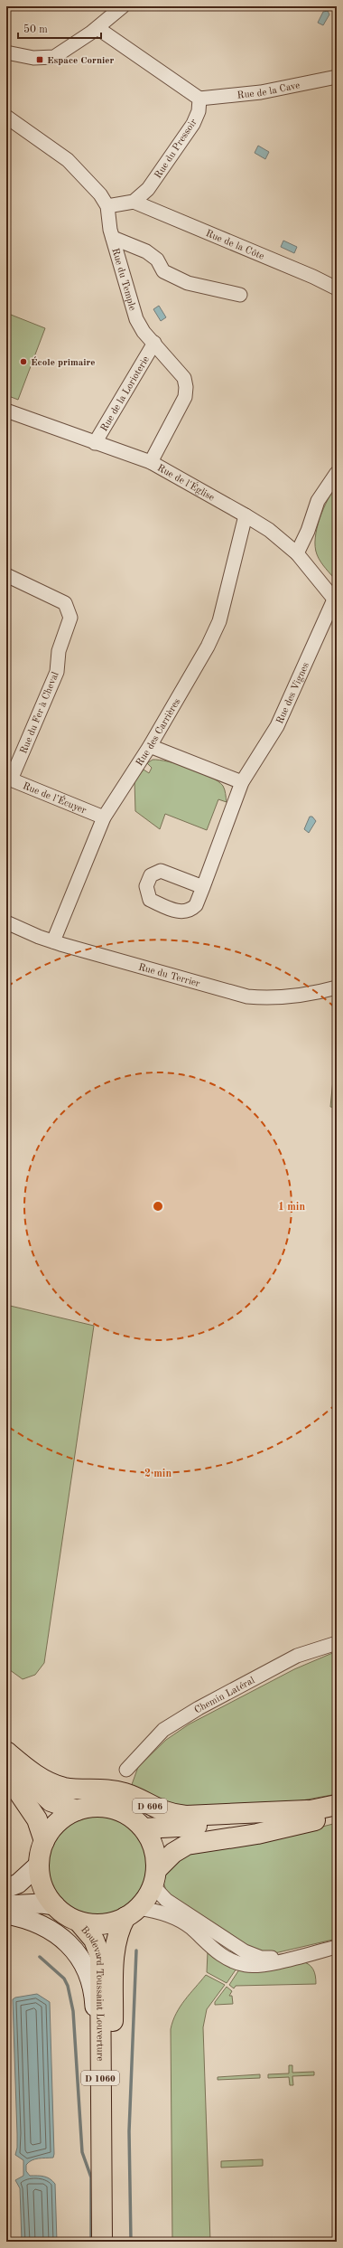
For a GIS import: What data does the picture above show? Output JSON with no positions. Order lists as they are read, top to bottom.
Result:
{
  "streets": {
    "main road": ["D 606", "Boulevard Toussaint Louverture", "D 1060"],
    "street": [
      "Rue de la Cave",
      "Rue du Pressoir",
      "Rue de la Côte",
      "Rue du Temple",
      "Rue de la Lorioterie",
      "Rue de l'Église",
      "Rue des Vignes",
      "Rue du Fer à Cheval",
      "Rue des Carrières",
      "Rue de l’Écuyer",
      "Rue du Terrier",
      "Chemin Latéral"
    ]
  },
  "crossings": [
    ["Rue de la Cave", "Rue du Pressoir"],
    ["Rue du Pressoir", "Rue de la Côte"],
    ["Rue du Temple", "Rue de la Lorioterie"],
    ["Rue du Temple", "Rue de l'Église"],
    ["Rue de la Lorioterie", "Rue de l'Église"],
    ["Rue de l'Église", "Rue des Vignes"],
    ["Rue de l'Église", "Rue des Carrières"],
    ["Rue du Fer à Cheval", "Rue de l’Écuyer"],
    ["Rue des Carrières", "Rue de l’Écuyer"],
    ["Rue des Carrières", "Rue du Terrier"],
    ["D 606", "Boulevard Toussaint Louverture"]
  ],
  "places": {
    "transit": ["Espace Cornier"],
    "other": ["École primaire"]
  },
  "scale_bar": "50 m",
  "rings": ["1 min", "2 min"]
}
